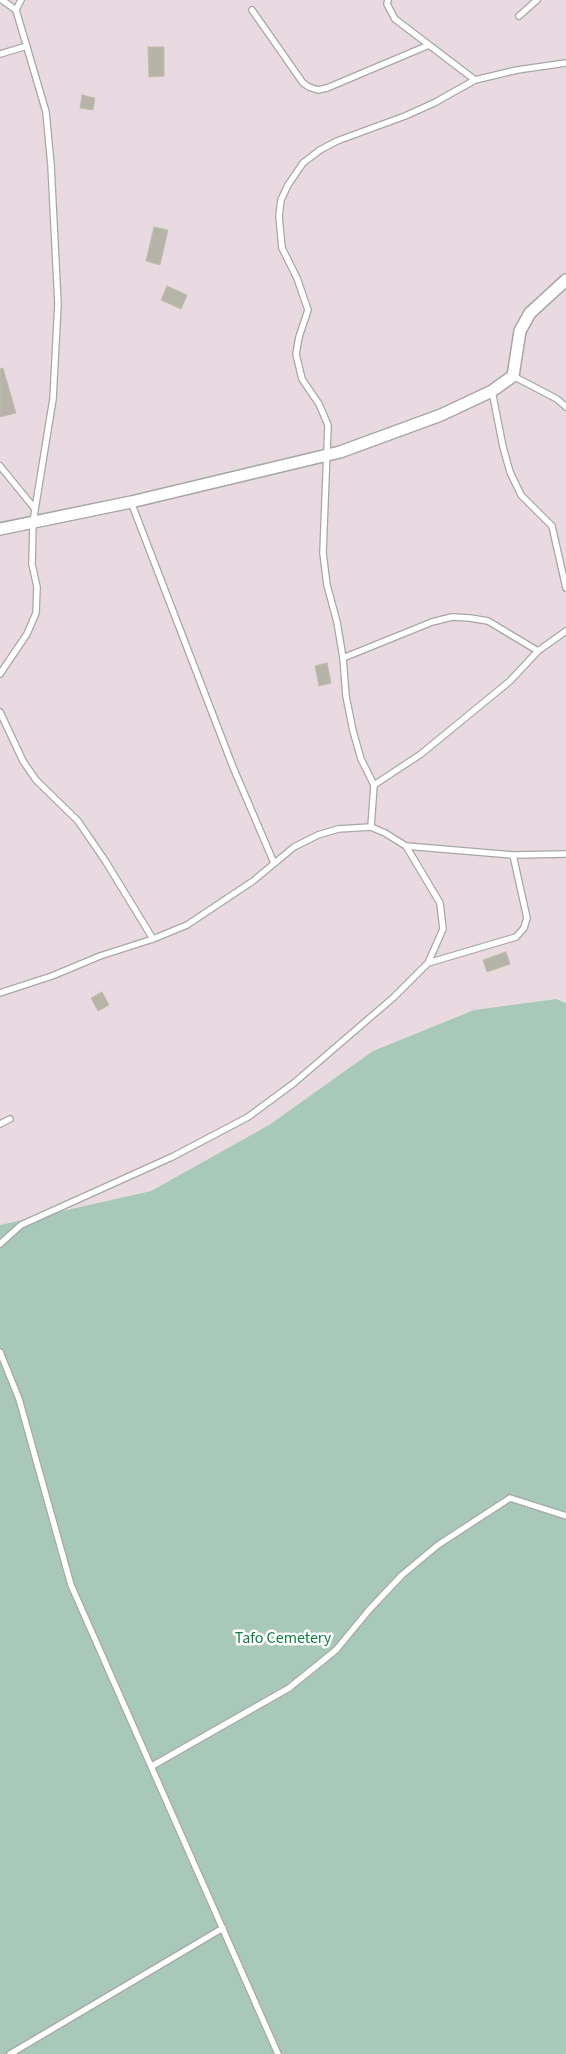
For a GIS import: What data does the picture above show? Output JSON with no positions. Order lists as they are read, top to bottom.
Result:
{
  "parks": ["Tafo Cemetery"]
}
